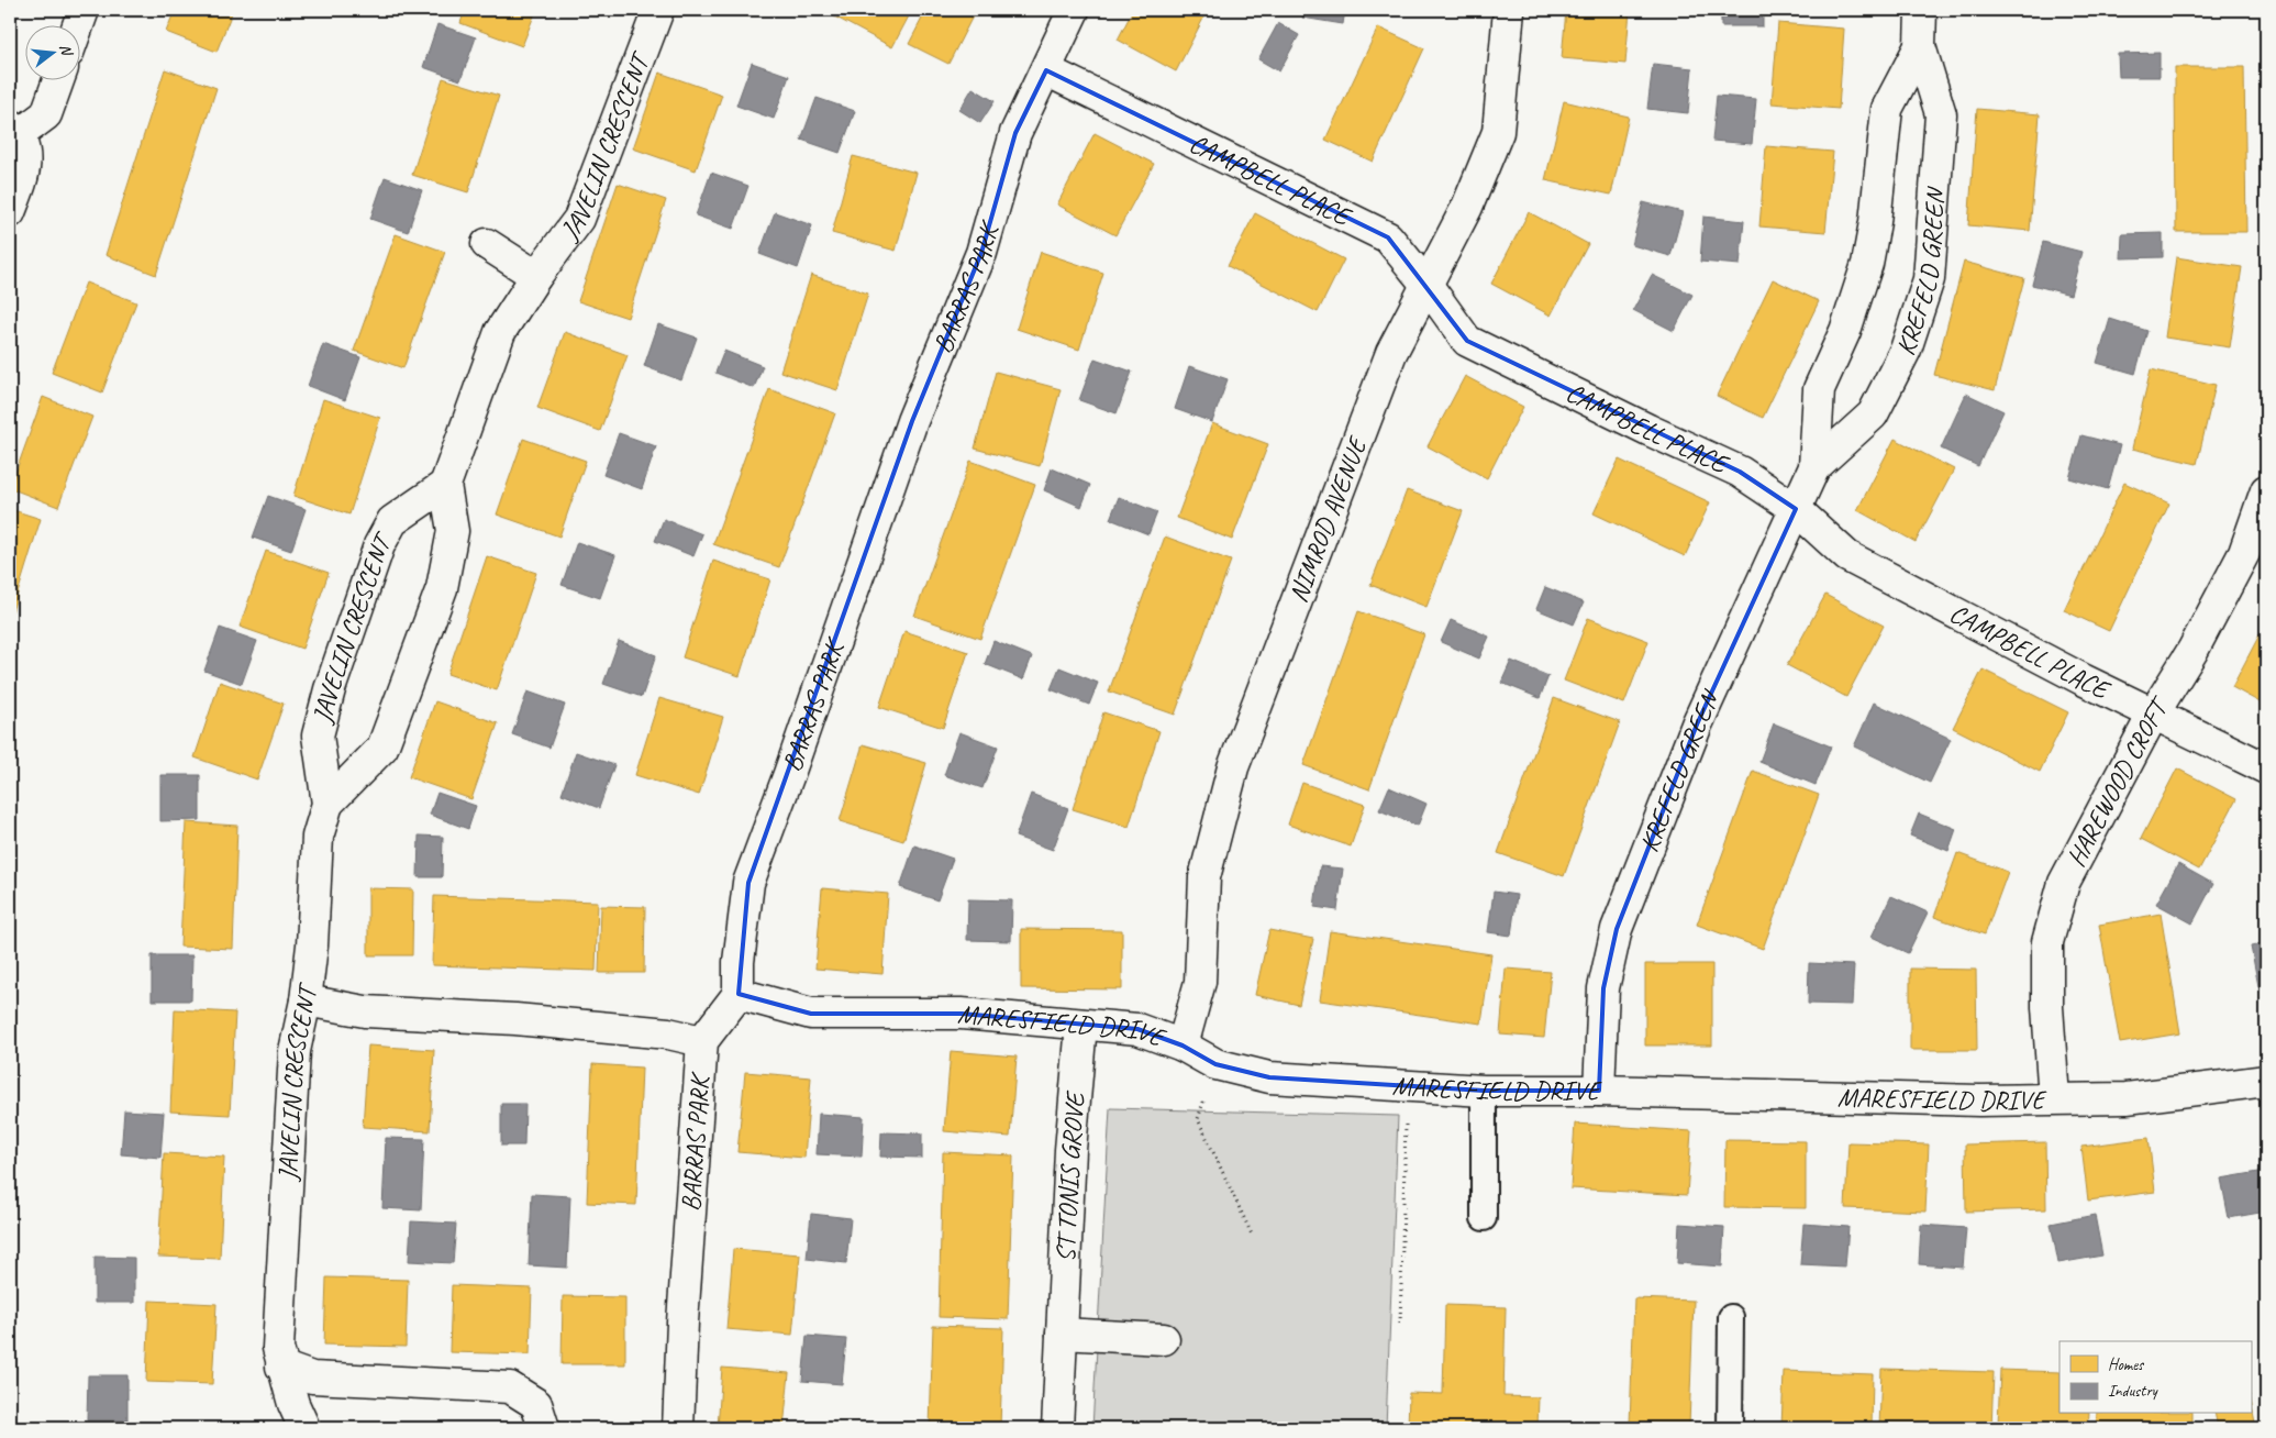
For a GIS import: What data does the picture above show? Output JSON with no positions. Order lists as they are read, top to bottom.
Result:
{
  "streets": {
    "street": [
      "JAVELIN CRESCENT",
      "CAMPBELL PLACE",
      "KREFELD GREEN",
      "BARRAS PARK",
      "NIMROD AVENUE",
      "HAREWOOD CROFT",
      "MARESFIELD DRIVE",
      "ST TONIS GROVE"
    ]
  },
  "crossings": [
    ["CAMPBELL PLACE", "KREFELD GREEN"],
    ["CAMPBELL PLACE", "BARRAS PARK"],
    ["CAMPBELL PLACE", "NIMROD AVENUE"],
    ["CAMPBELL PLACE", "HAREWOOD CROFT"],
    ["KREFELD GREEN", "MARESFIELD DRIVE"],
    ["BARRAS PARK", "MARESFIELD DRIVE"],
    ["NIMROD AVENUE", "MARESFIELD DRIVE"],
    ["HAREWOOD CROFT", "MARESFIELD DRIVE"],
    ["MARESFIELD DRIVE", "ST TONIS GROVE"]
  ],
  "legend": ["Homes", "Industry"],
  "north": "right"
}
